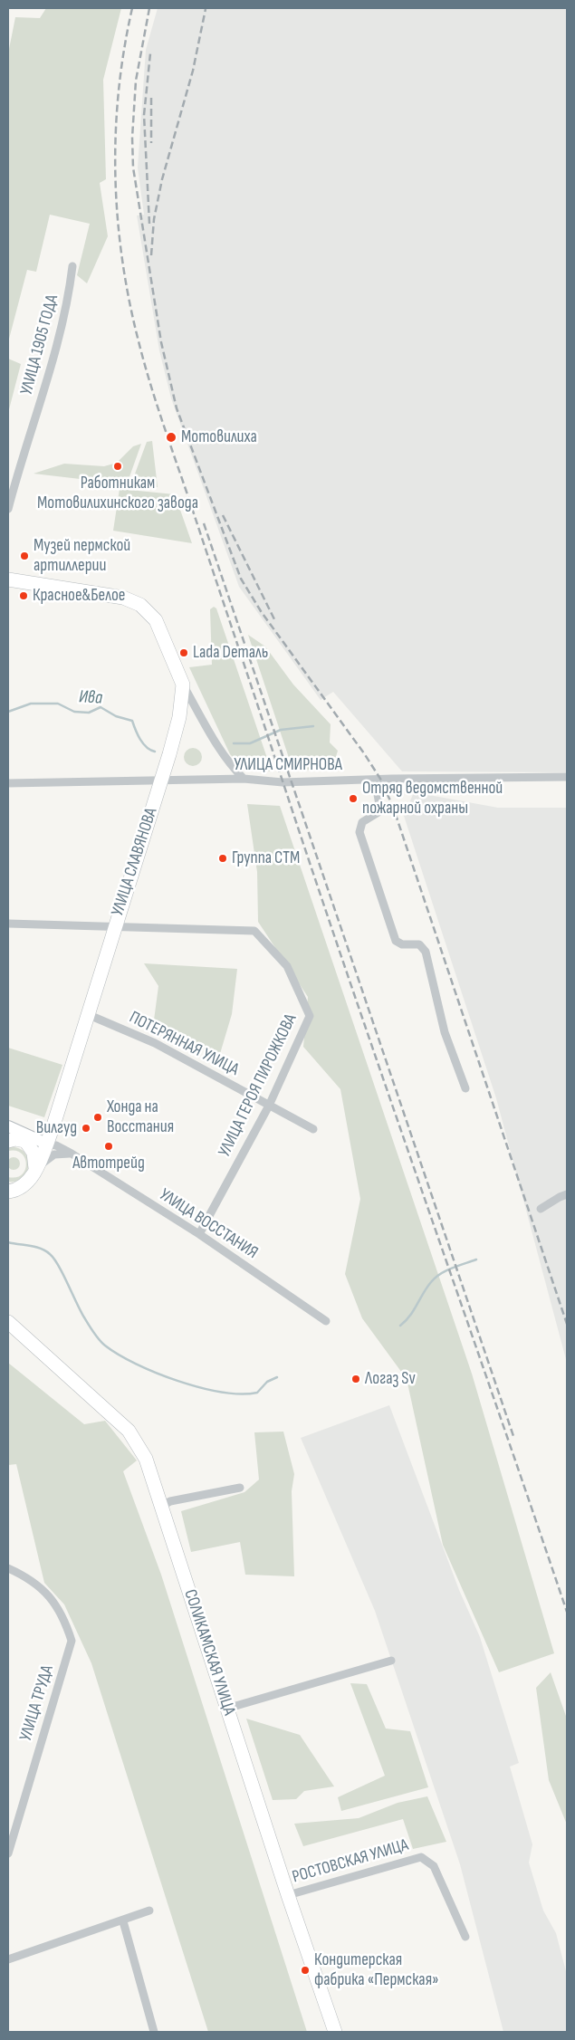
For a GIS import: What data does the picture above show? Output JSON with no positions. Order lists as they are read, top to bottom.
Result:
{
  "streets": {
    "main road": ["УЛИЦА СЛАВЯНОВА", "СОЛИКАМСКАЯ УЛИЦА"],
    "street": [
      "УЛИЦА 1905 ГОДА",
      "УЛИЦА СМИРНОВА",
      "ПОТЕРЯННАЯ УЛИЦА",
      "УЛИЦА ГЕРОЯ ПИРОЖКОВА",
      "УЛИЦА ВОССТАНИЯ",
      "УЛИЦА ТРУДА",
      "РОСТОВСКАЯ УЛИЦА"
    ]
  },
  "crossings": [
    ["УЛИЦА СМИРНОВА", "УЛИЦА СЛАВЯНОВА"],
    ["УЛИЦА СЛАВЯНОВА", "ПОТЕРЯННАЯ УЛИЦА"],
    ["УЛИЦА СЛАВЯНОВА", "УЛИЦА ГЕРОЯ ПИРОЖКОВА"],
    ["УЛИЦА СЛАВЯНОВА", "УЛИЦА ВОССТАНИЯ"],
    ["ПОТЕРЯННАЯ УЛИЦА", "УЛИЦА ГЕРОЯ ПИРОЖКОВА"],
    ["УЛИЦА ГЕРОЯ ПИРОЖКОВА", "УЛИЦА ВОССТАНИЯ"],
    ["СОЛИКАМСКАЯ УЛИЦА", "РОСТОВСКАЯ УЛИЦА"]
  ],
  "water": ["Ива"],
  "places": [
    "Мотовилиха",
    "Работникам Мотовилихинского завода",
    "Музей пермской артиллерии",
    "Красное&Белое",
    "Lada Dеталь",
    "Отряд ведомственной пожарной охраны",
    "Группа СТМ",
    "Хонда на Восстания",
    "Вилгуд",
    "Автотрейд",
    "Логаз Sv",
    "Кондитерская фабрика «Пермская»"
  ]
}
